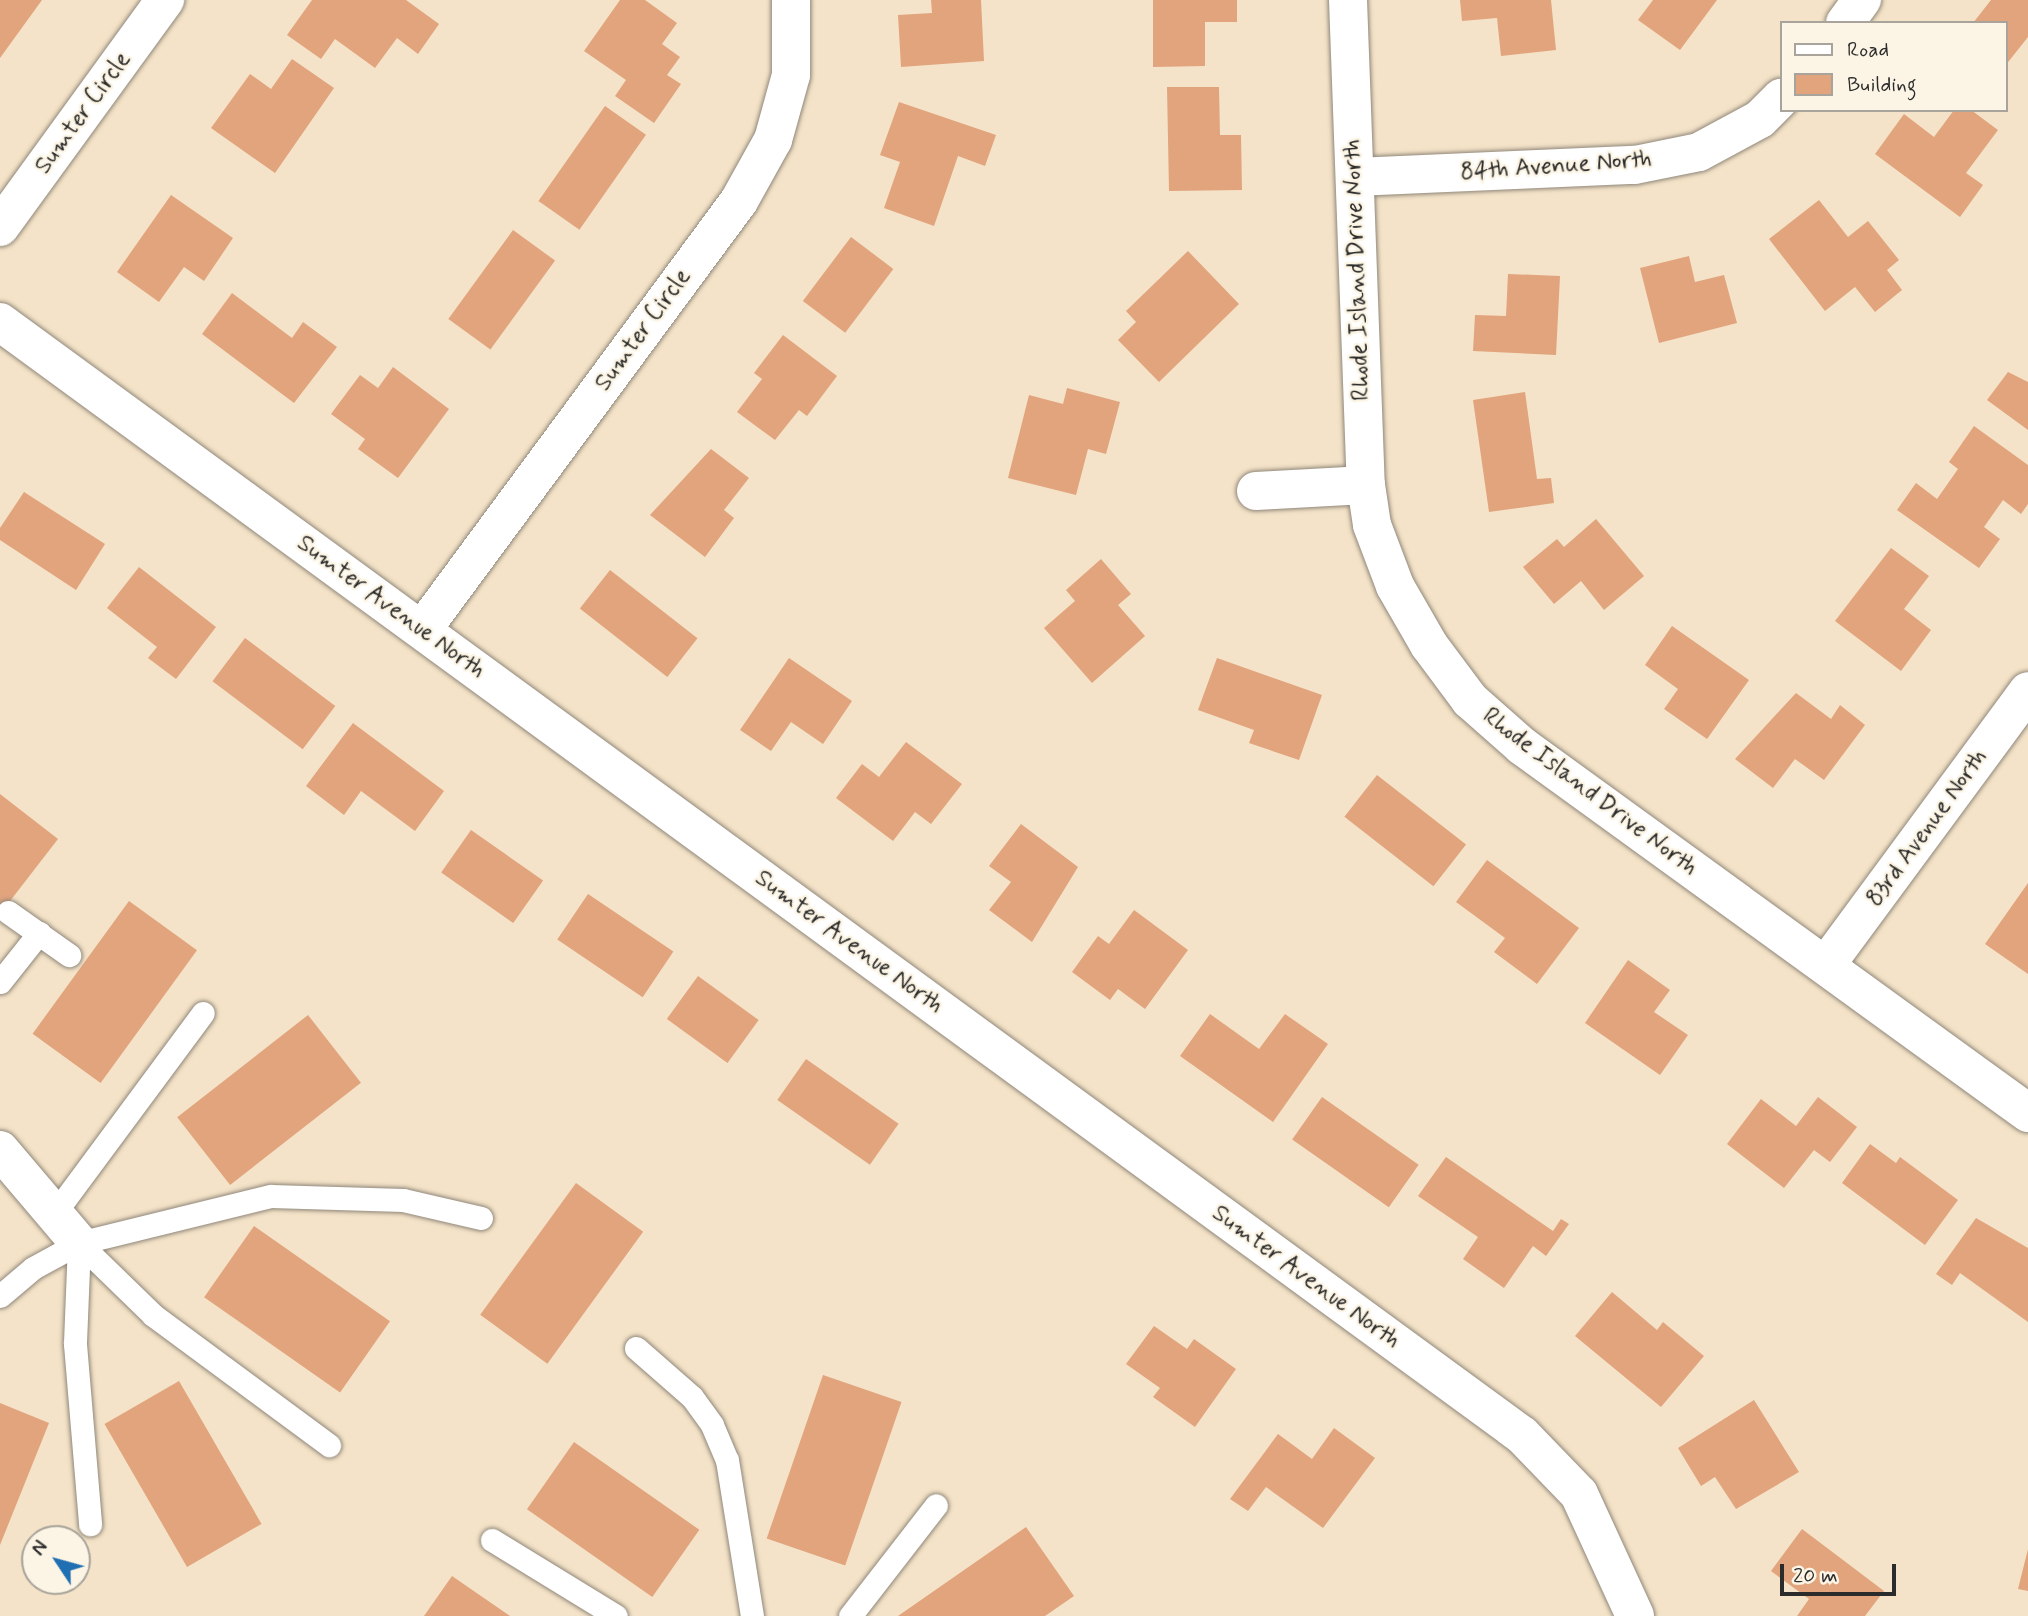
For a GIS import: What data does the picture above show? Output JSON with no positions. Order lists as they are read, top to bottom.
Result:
{
  "streets": {
    "street": [
      "Sumter Circle",
      "84th Avenue North",
      "Rhode Island Drive North",
      "Sumter Avenue North",
      "83rd Avenue North"
    ]
  },
  "crossings": [
    ["Sumter Circle", "Sumter Avenue North"],
    ["84th Avenue North", "Rhode Island Drive North"],
    ["Rhode Island Drive North", "83rd Avenue North"]
  ],
  "legend": ["Road", "Building"],
  "scale_bar": "20 m",
  "north": "top left"
}
